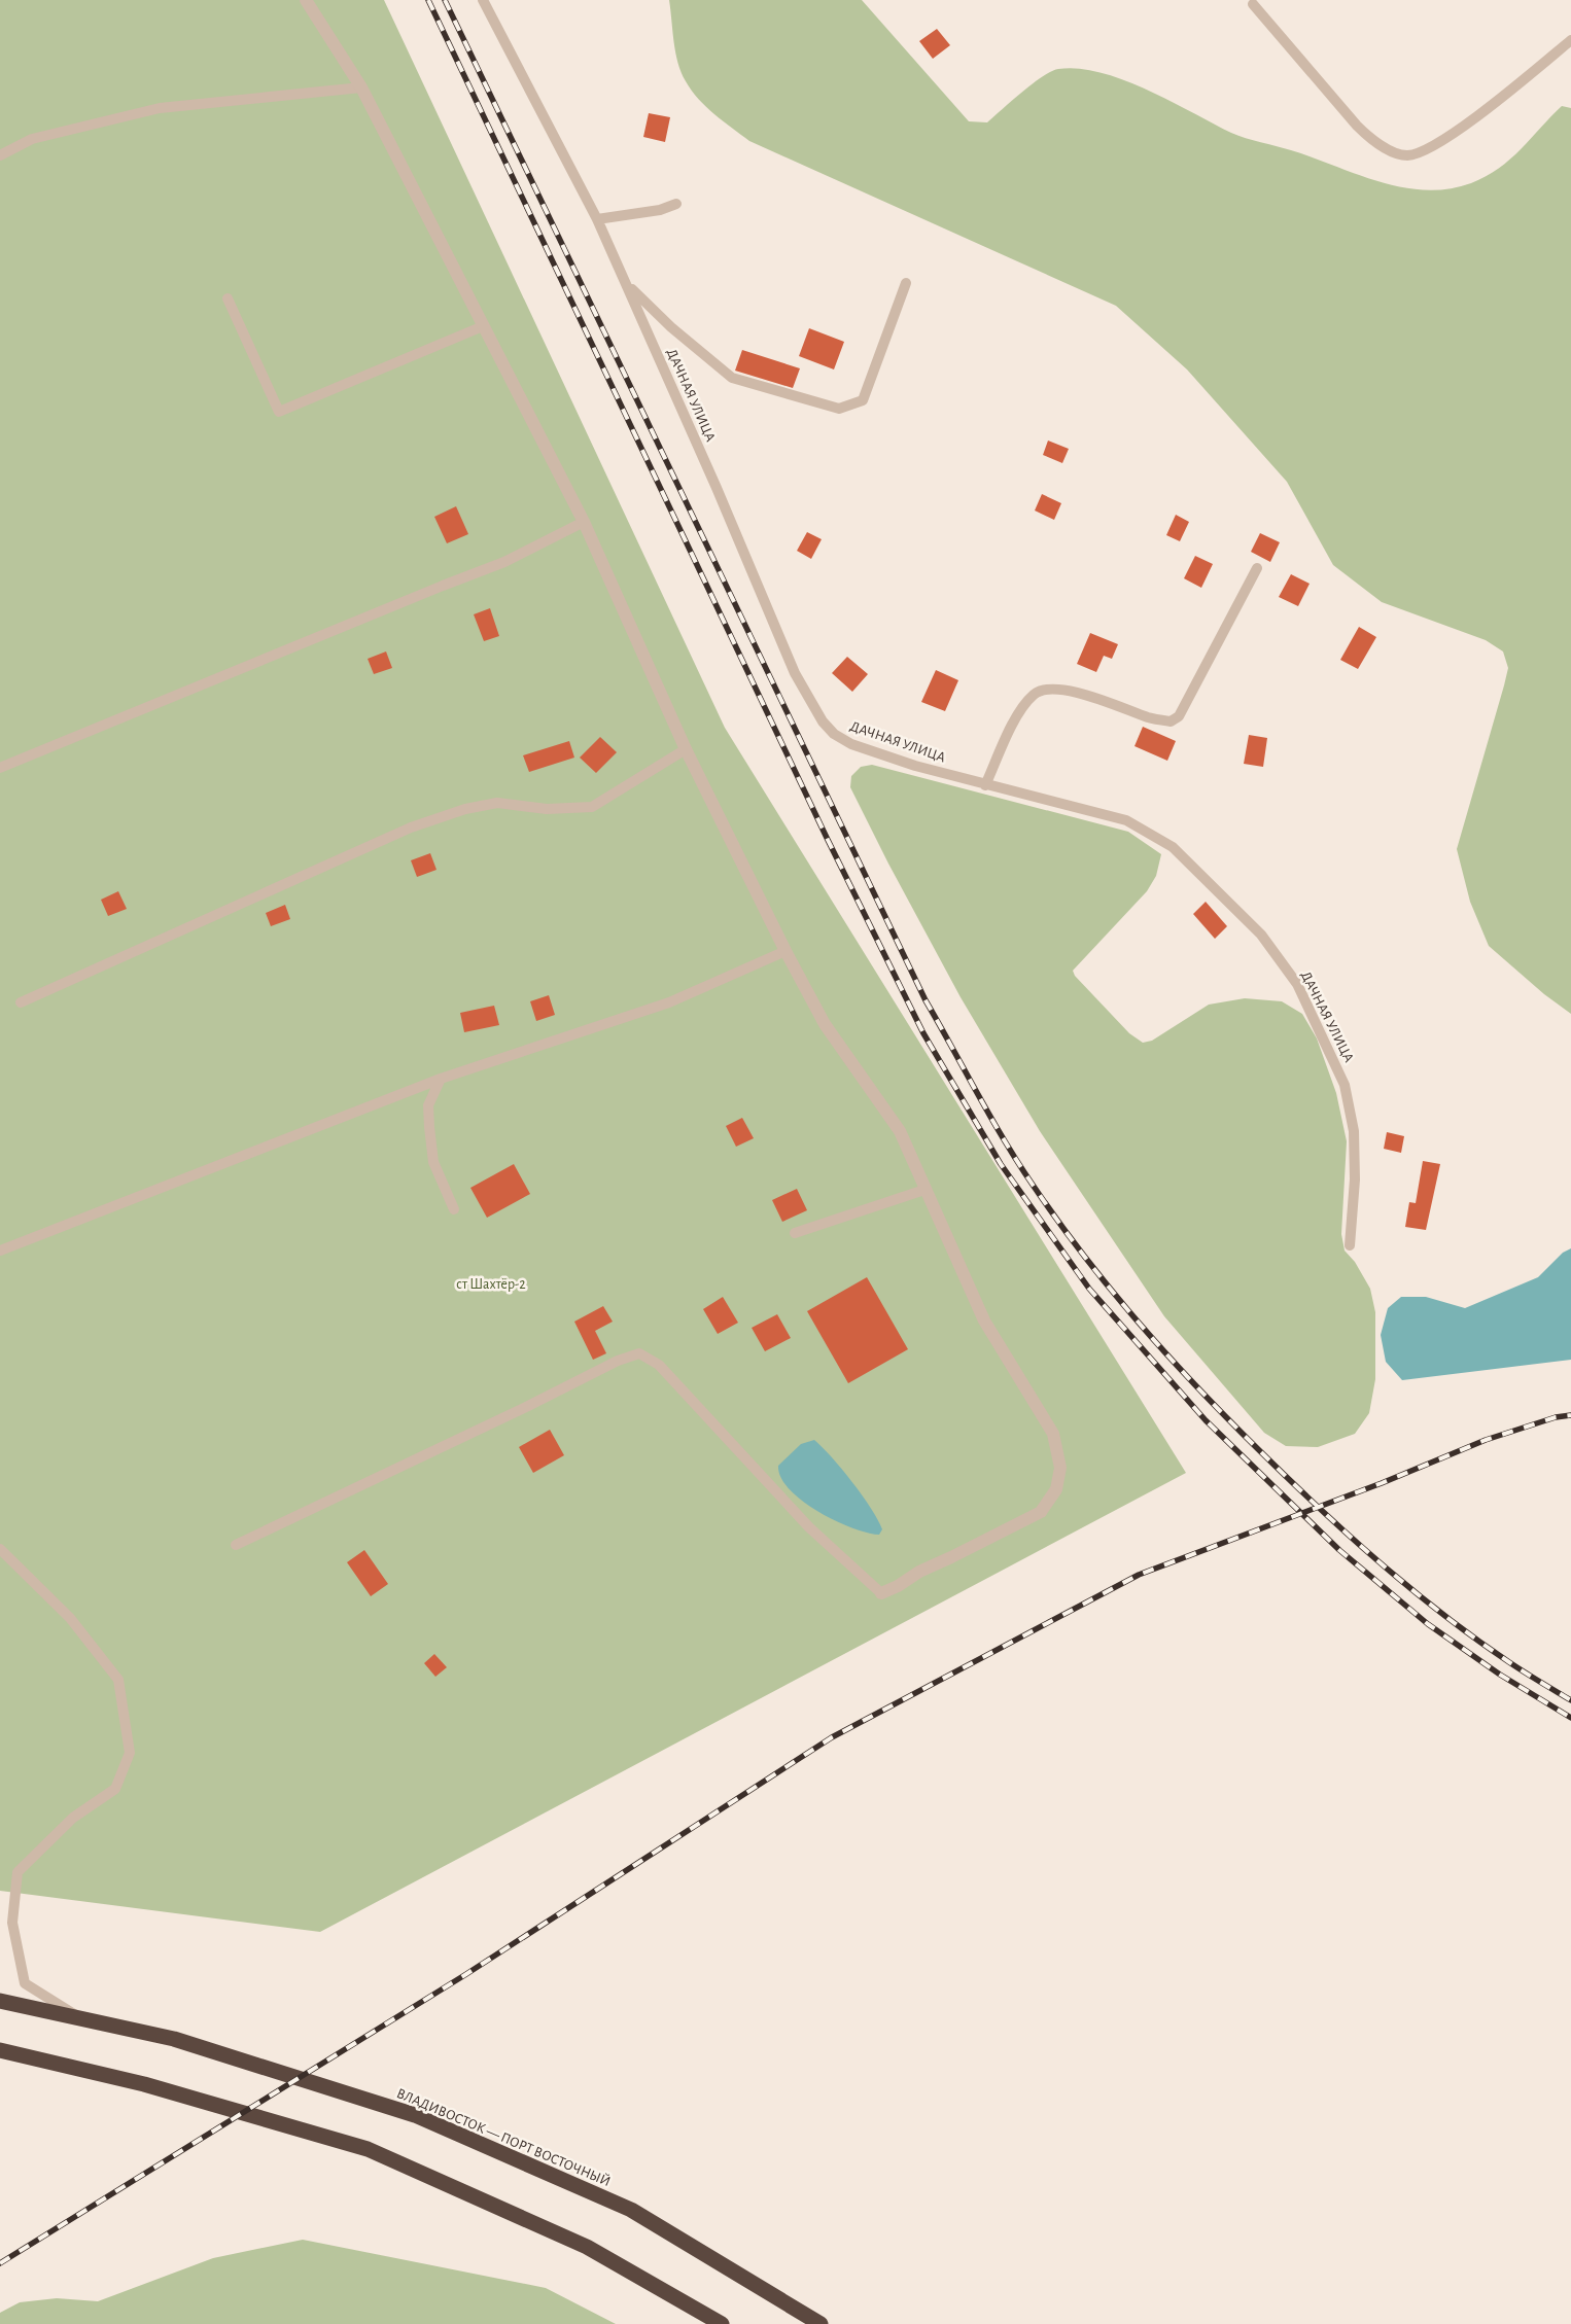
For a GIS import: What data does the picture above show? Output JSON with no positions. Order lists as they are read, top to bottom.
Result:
{
  "streets": {
    "highway": ["ВЛАДИВОСТОК — ПОРТ ВОСТОЧНЫЙ"],
    "lane": ["ДАЧНАЯ УЛИЦА"]
  },
  "parks": ["ст Шахтёр-2"]
}
